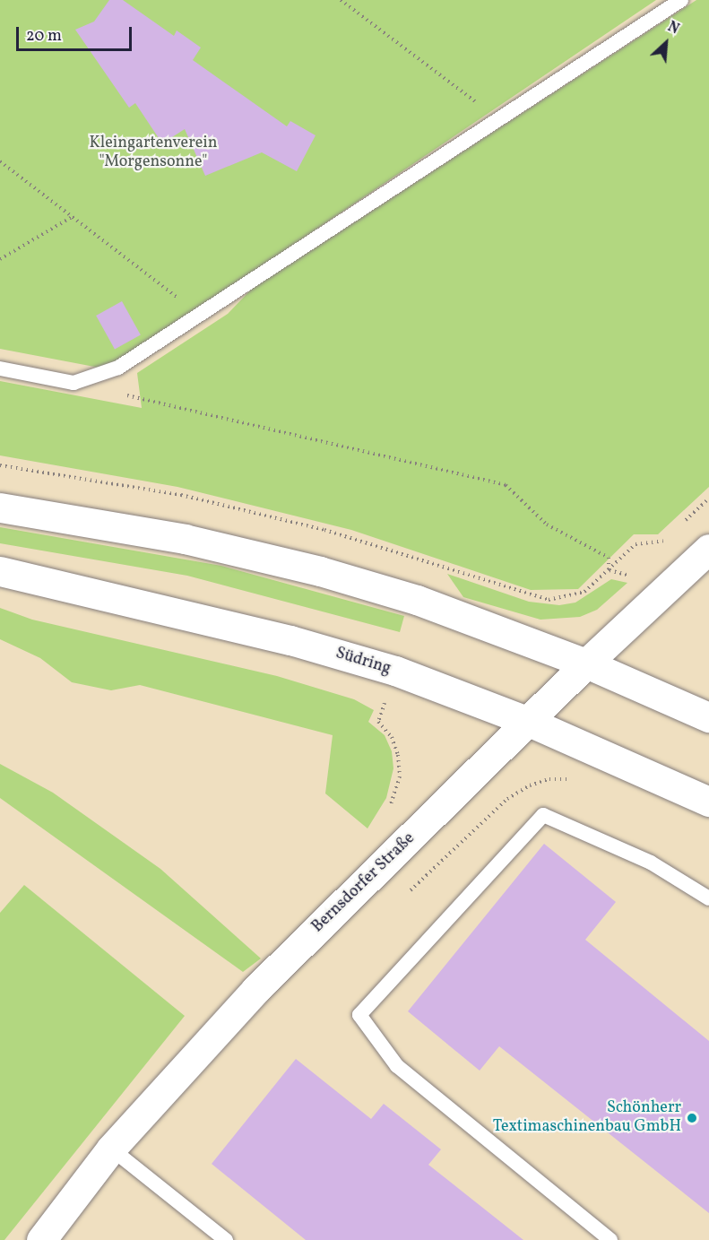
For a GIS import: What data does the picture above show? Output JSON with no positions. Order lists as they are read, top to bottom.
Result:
{
  "streets": {
    "main road": ["Südring", "Bernsdorfer Straße"]
  },
  "crossings": [
    ["Südring", "Bernsdorfer Straße"]
  ],
  "parks": ["Kleingartenverein \"Morgensonne\""],
  "places": ["Schönherr Textimaschinenbau GmbH"],
  "scale_bar": "20 m",
  "north": "top right"
}
